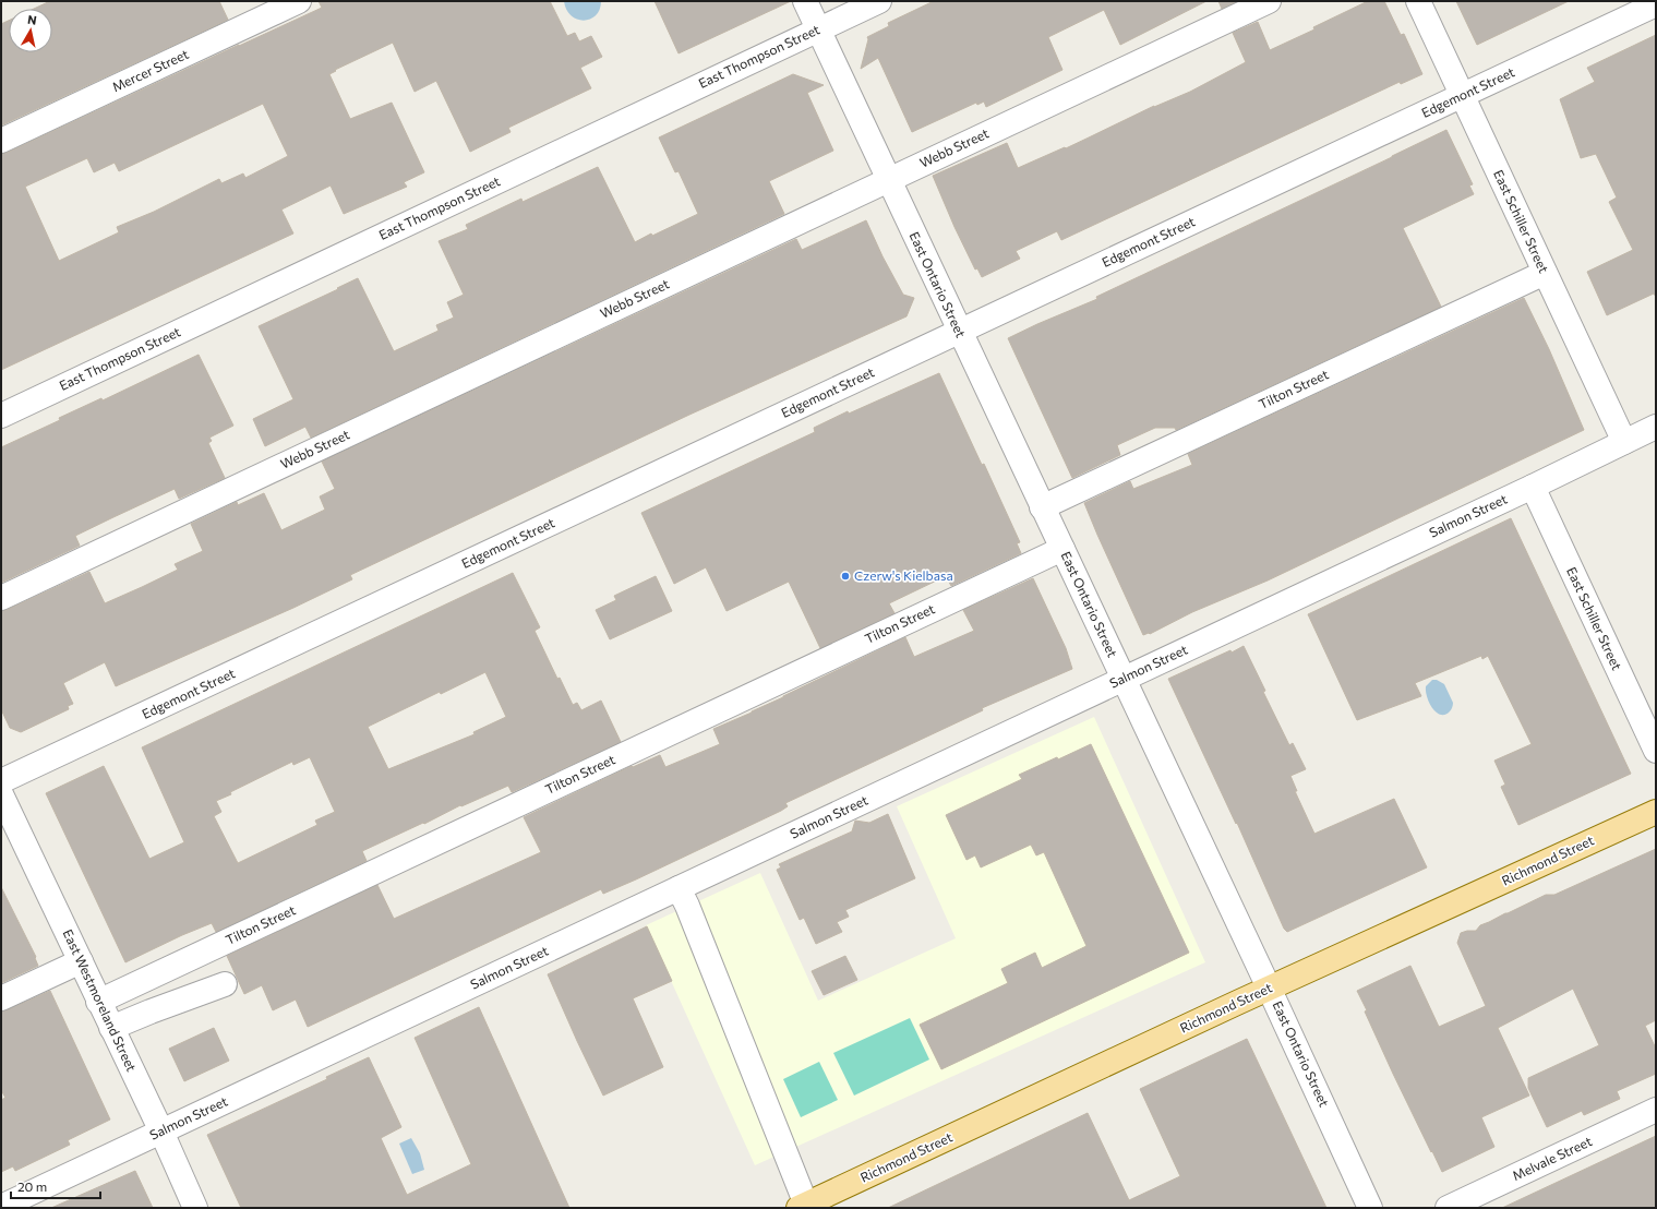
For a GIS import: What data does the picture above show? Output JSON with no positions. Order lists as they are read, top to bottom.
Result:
{
  "streets": {
    "main road": ["Richmond Street"],
    "street": [
      "East Thompson Street",
      "Mercer Street",
      "Edgemont Street",
      "Webb Street",
      "East Schiller Street",
      "East Ontario Street",
      "Tilton Street",
      "Salmon Street",
      "East Westmoreland Street",
      "Melvale Street"
    ]
  },
  "crossings": [
    ["East Thompson Street", "East Ontario Street"],
    ["Edgemont Street", "East Schiller Street"],
    ["Edgemont Street", "East Ontario Street"],
    ["Webb Street", "East Ontario Street"],
    ["East Schiller Street", "Tilton Street"],
    ["East Schiller Street", "Salmon Street"],
    ["East Ontario Street", "Tilton Street"],
    ["East Ontario Street", "Salmon Street"],
    ["East Ontario Street", "Richmond Street"],
    ["Tilton Street", "East Westmoreland Street"],
    ["Salmon Street", "East Westmoreland Street"]
  ],
  "places": ["Czerw's Kielbasa"],
  "scale_bar": "20 m",
  "north": "top"
}
